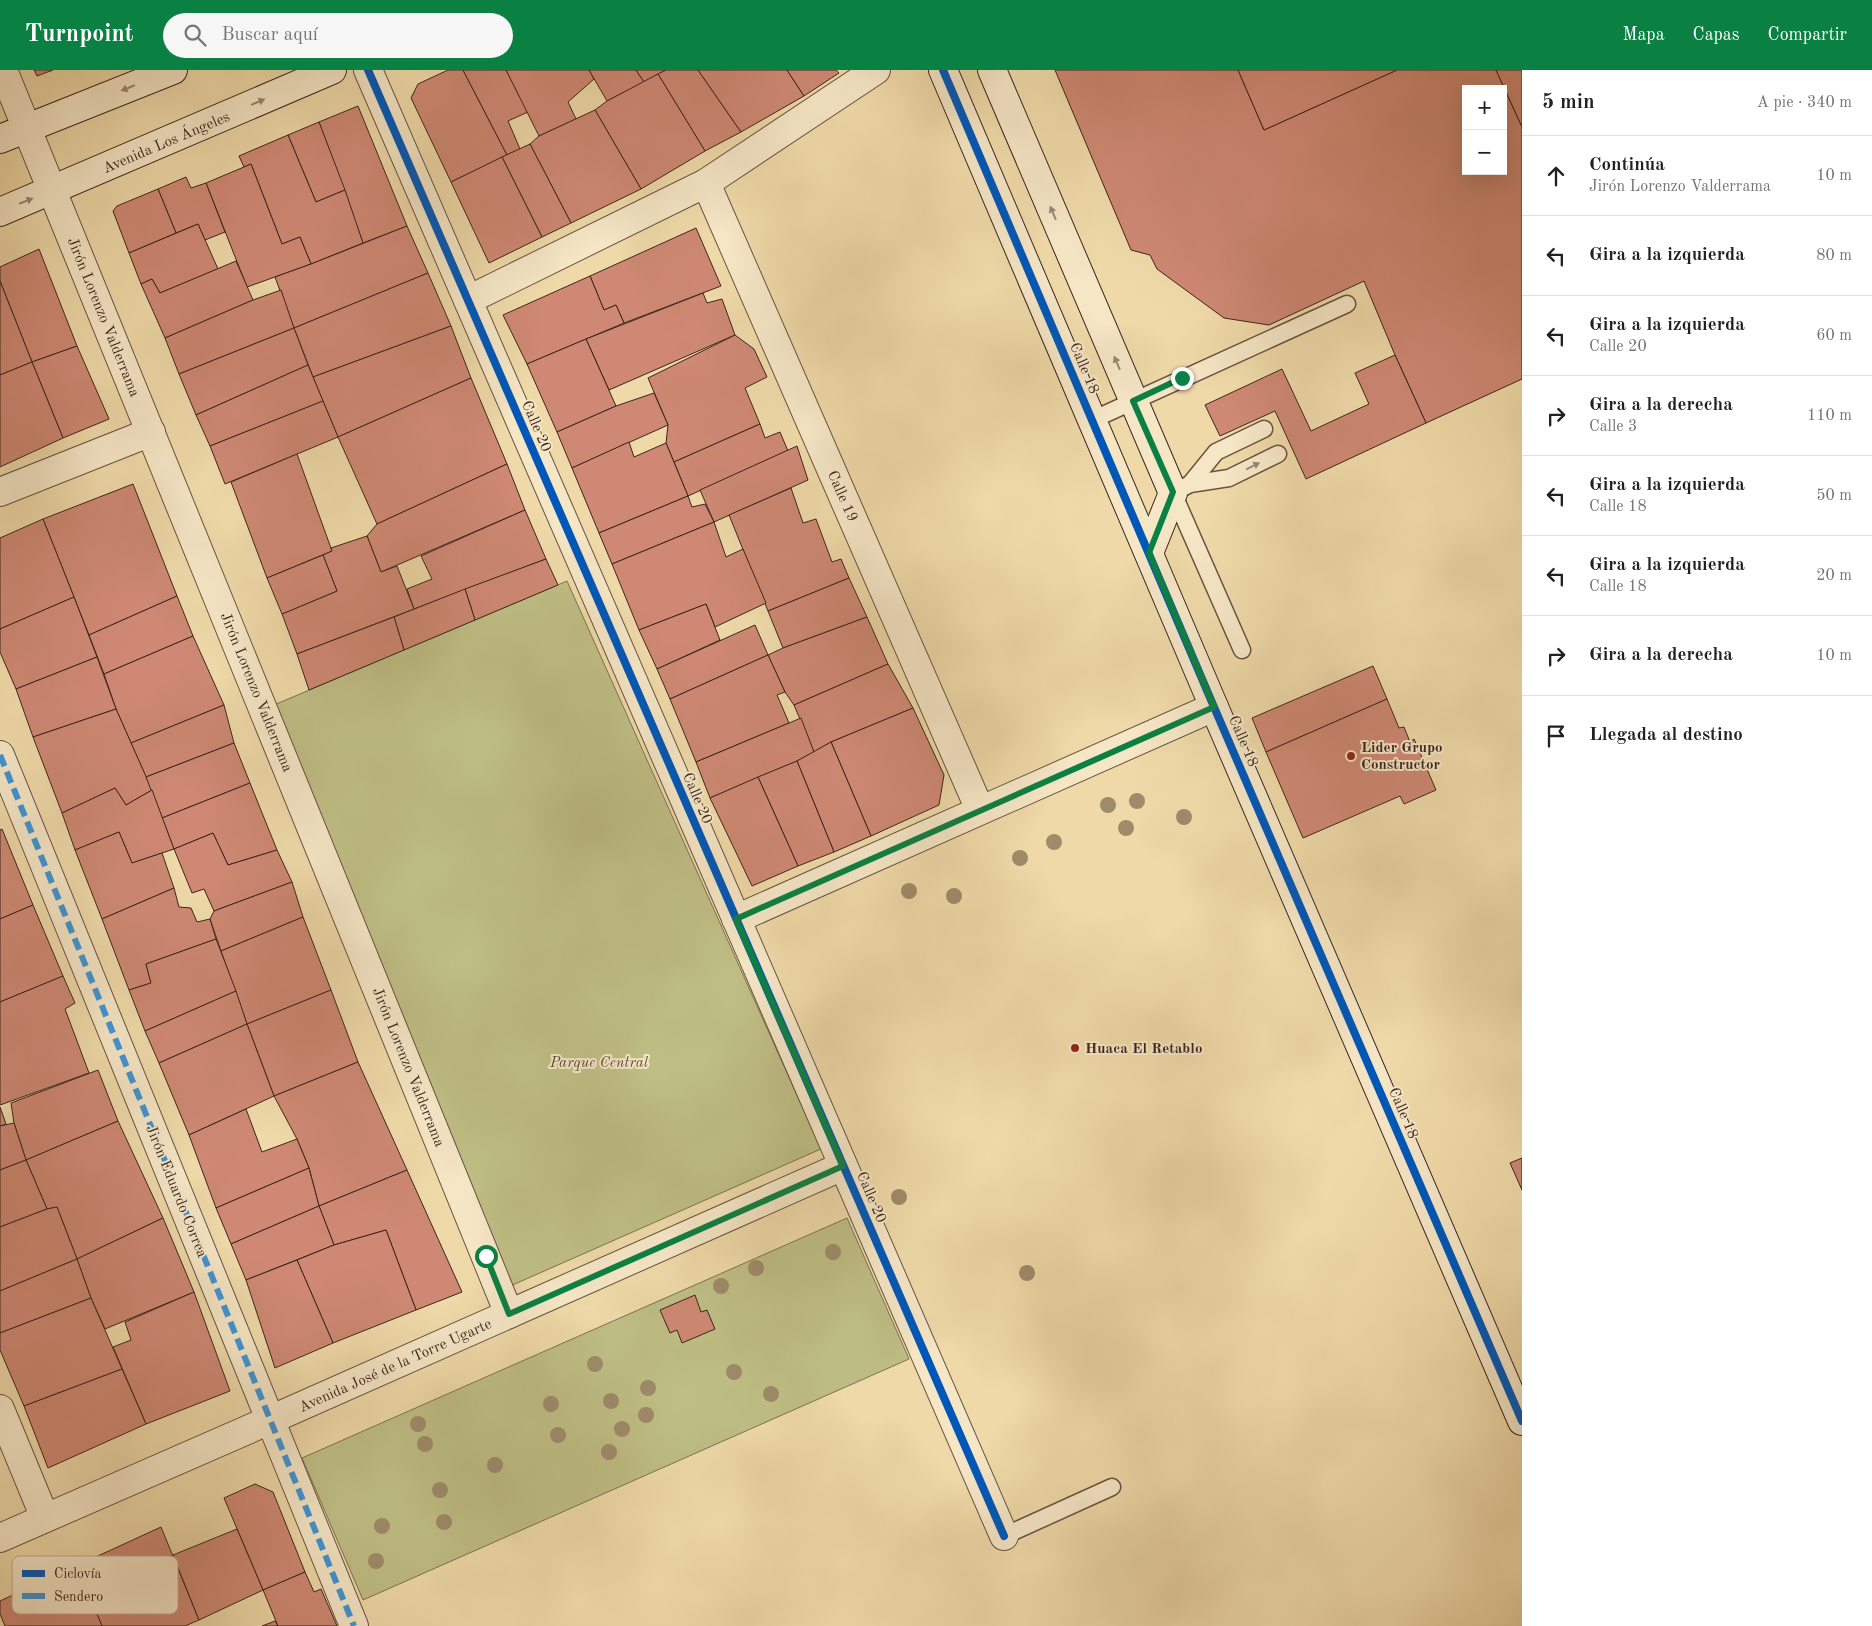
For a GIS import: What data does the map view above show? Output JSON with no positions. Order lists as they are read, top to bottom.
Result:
{
  "streets": {
    "street": [
      "Avenida Los Ángeles",
      "Jirón Lorenzo Valderrama",
      "Calle 18",
      "Calle 20",
      "Calle 19",
      "Jirón Eduardo Correa",
      "Avenida José de la Torre Ugarte"
    ]
  },
  "crossings": [
    ["Avenida Los Ángeles", "Jirón Lorenzo Valderrama"],
    ["Jirón Lorenzo Valderrama", "Avenida José de la Torre Ugarte"],
    ["Calle 20", "Avenida José de la Torre Ugarte"],
    ["Jirón Eduardo Correa", "Avenida José de la Torre Ugarte"]
  ],
  "parks": ["Parque Central"],
  "places": ["Lider Grupo Constructor", "Huaca El Retablo"],
  "legend": ["Ciclovía", "Sendero"],
  "page": {
    "header": "Turnpoint",
    "search": "Buscar aquí",
    "nav": ["Mapa", "Capas", "Compartir"],
    "heading": ["5 min", "A pie · 340 m"],
    "map_buttons": ["+", "−"],
    "list": [
      ["Continúa", "Jirón Lorenzo Valderrama", "10 m"],
      ["Gira a la izquierda", "80 m"],
      ["Gira a la izquierda", "Calle 20", "60 m"],
      ["Gira a la derecha", "Calle 3", "110 m"],
      ["Gira a la izquierda", "Calle 18", "50 m"],
      ["Gira a la izquierda", "Calle 18", "20 m"],
      ["Gira a la derecha", "10 m"],
      "Llegada al destino"
    ]
  }
}
